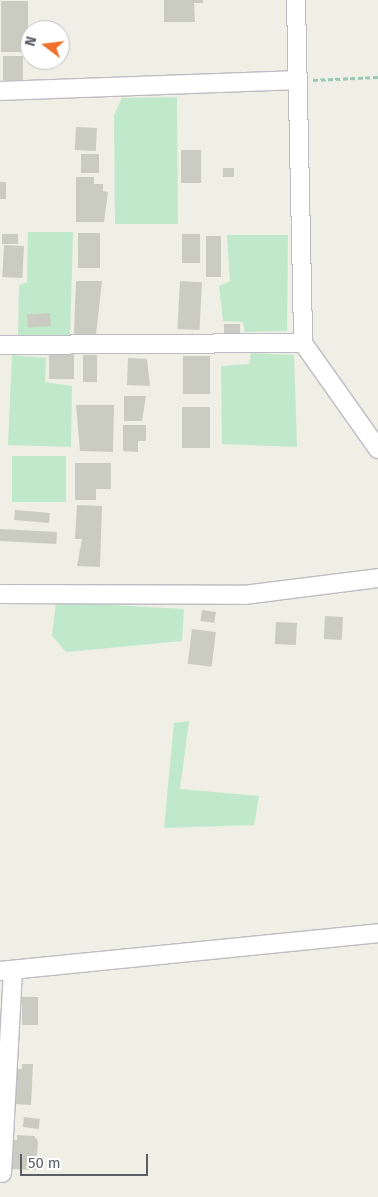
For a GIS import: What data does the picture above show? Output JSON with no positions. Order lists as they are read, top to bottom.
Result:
{
  "scale_bar": "50 m",
  "north": "left"
}
